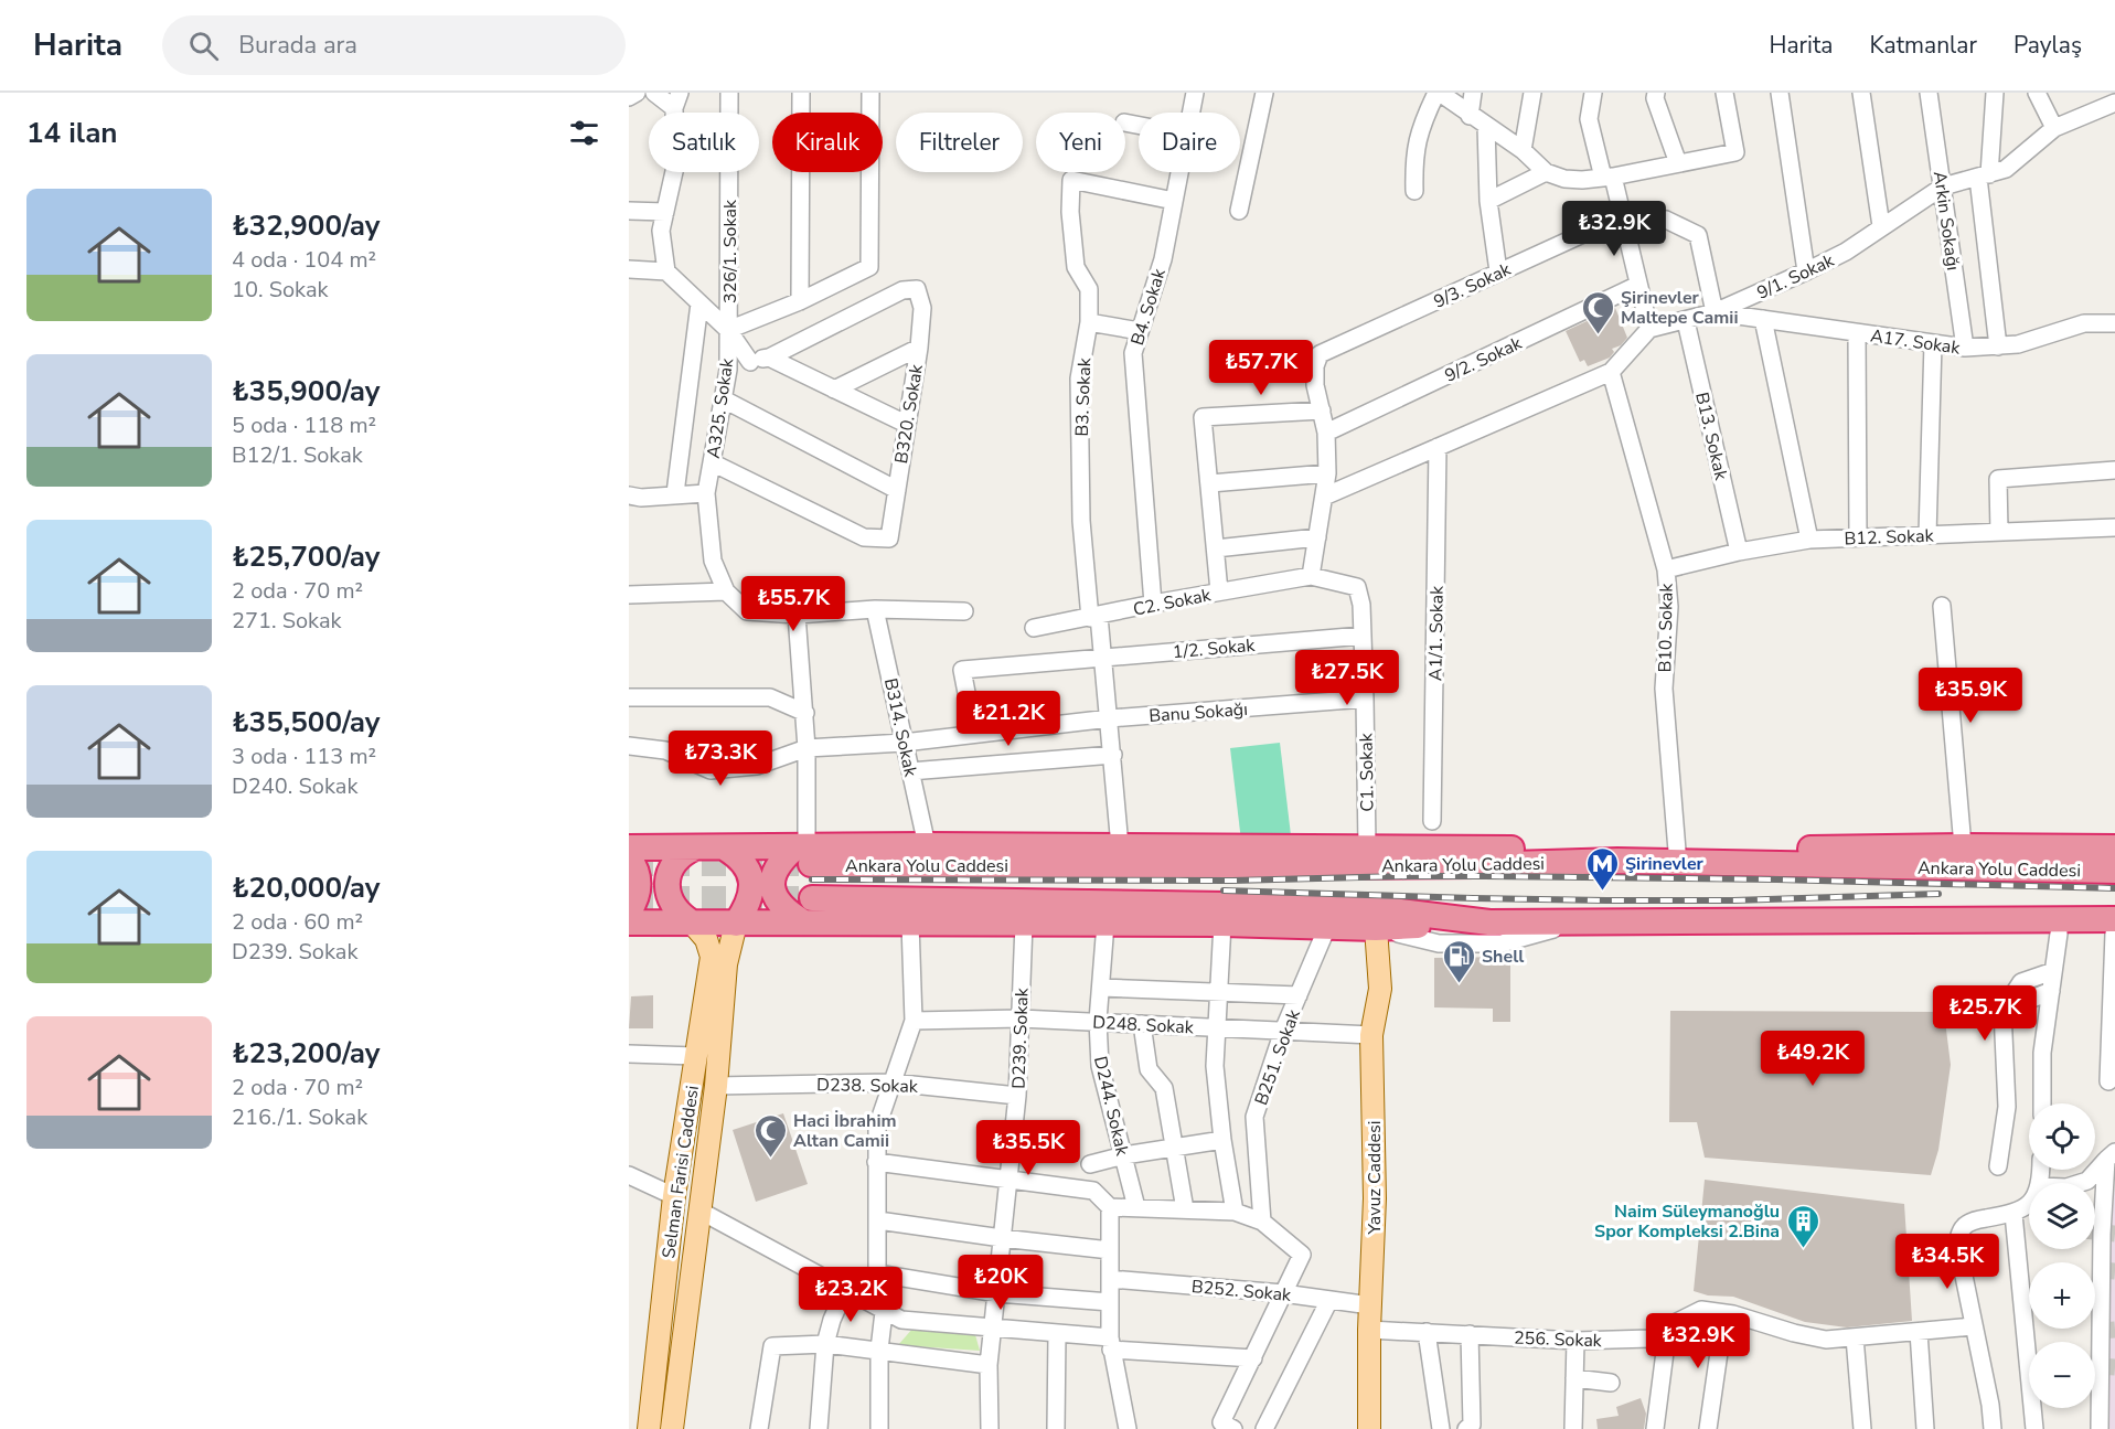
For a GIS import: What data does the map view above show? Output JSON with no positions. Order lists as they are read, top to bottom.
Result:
{
  "streets": {
    "highway": ["Ankara Yolu Caddesi"],
    "main road": ["Selman Farisi Caddesi", "Yavuz Caddesi"],
    "street": [
      "Arkin Sokağı",
      "326/1. Sokak",
      "9/1. Sokak",
      "9/3. Sokak",
      "B4. Sokak",
      "A17. Sokak",
      "9/2. Sokak",
      "B3. Sokak",
      "A325. Sokak",
      "B320. Sokak",
      "B13. Sokak",
      "B12. Sokak",
      "C2. Sokak",
      "B10. Sokak",
      "A1/1. Sokak",
      "1/2. Sokak",
      "Banu Sokağı",
      "B314. Sokak",
      "C1. Sokak",
      "D248. Sokak",
      "D239. Sokak",
      "B251. Sokak",
      "D238. Sokak",
      "D244. Sokak",
      "B252. Sokak",
      "256. Sokak"
    ]
  },
  "crossings": [
    ["Arkin Sokağı", "9/1. Sokak"],
    ["Arkin Sokağı", "A17. Sokak"],
    ["326/1. Sokak", "A325. Sokak"],
    ["9/1. Sokak", "A17. Sokak"],
    ["9/1. Sokak", "B13. Sokak"],
    ["B4. Sokak", "B3. Sokak"],
    ["B4. Sokak", "C2. Sokak"],
    ["B3. Sokak", "C2. Sokak"],
    ["B3. Sokak", "1/2. Sokak"],
    ["B3. Sokak", "Banu Sokağı"],
    ["A325. Sokak", "B320. Sokak"],
    ["B13. Sokak", "B12. Sokak"],
    ["B12. Sokak", "B10. Sokak"],
    ["C2. Sokak", "C1. Sokak"],
    ["1/2. Sokak", "Banu Sokağı"],
    ["1/2. Sokak", "C1. Sokak"],
    ["Banu Sokağı", "B314. Sokak"],
    ["Banu Sokağı", "C1. Sokak"],
    ["D248. Sokak", "D239. Sokak"],
    ["D248. Sokak", "B251. Sokak"],
    ["D248. Sokak", "D244. Sokak"],
    ["D248. Sokak", "Yavuz Caddesi"],
    ["D239. Sokak", "D238. Sokak"],
    ["D238. Sokak", "Selman Farisi Caddesi"],
    ["Yavuz Caddesi", "B252. Sokak"],
    ["Yavuz Caddesi", "256. Sokak"]
  ],
  "places": {
    "mosque": ["Şirinevler Maltepe Camii", "Haci İbrahim Altan Camii"],
    "metro station": ["Şirinevler"],
    "fuel station": ["Shell"],
    "building": ["Naim Süleymanoğlu Spor Kompleksi 2.Bina"]
  },
  "page": {
    "header": "Harita",
    "search": "Burada ara",
    "nav": ["Harita", "Katmanlar", "Paylaş"],
    "heading": "14 ilan",
    "chip": [
      "Satılık",
      "Kiralık",
      "Filtreler",
      "Yeni",
      "Daire"
    ],
    "list": [
      {
        "name": "₺32,900/ay",
        "note": "4 oda · 104 m² · 10. Sokak"
      },
      {
        "name": "₺35,900/ay",
        "note": "5 oda · 118 m² · B12/1. Sokak"
      },
      {
        "name": "₺25,700/ay",
        "note": "2 oda · 70 m² · 271. Sokak"
      },
      {
        "name": "₺35,500/ay",
        "note": "3 oda · 113 m² · D240. Sokak"
      },
      {
        "name": "₺20,000/ay",
        "note": "2 oda · 60 m² · D239. Sokak"
      },
      {
        "name": "₺23,200/ay",
        "note": "2 oda · 70 m² · 216./1. Sokak"
      }
    ],
    "price": [
      "₺32.9K",
      "₺57.7K",
      "₺55.7K",
      "₺27.5K",
      "₺35.9K",
      "₺21.2K",
      "₺73.3K",
      "₺25.7K",
      "₺49.2K",
      "₺35.5K",
      "₺34.5K",
      "₺20K",
      "₺23.2K",
      "₺32.9K"
    ],
    "map_buttons": ["+", "−"]
  }
}
